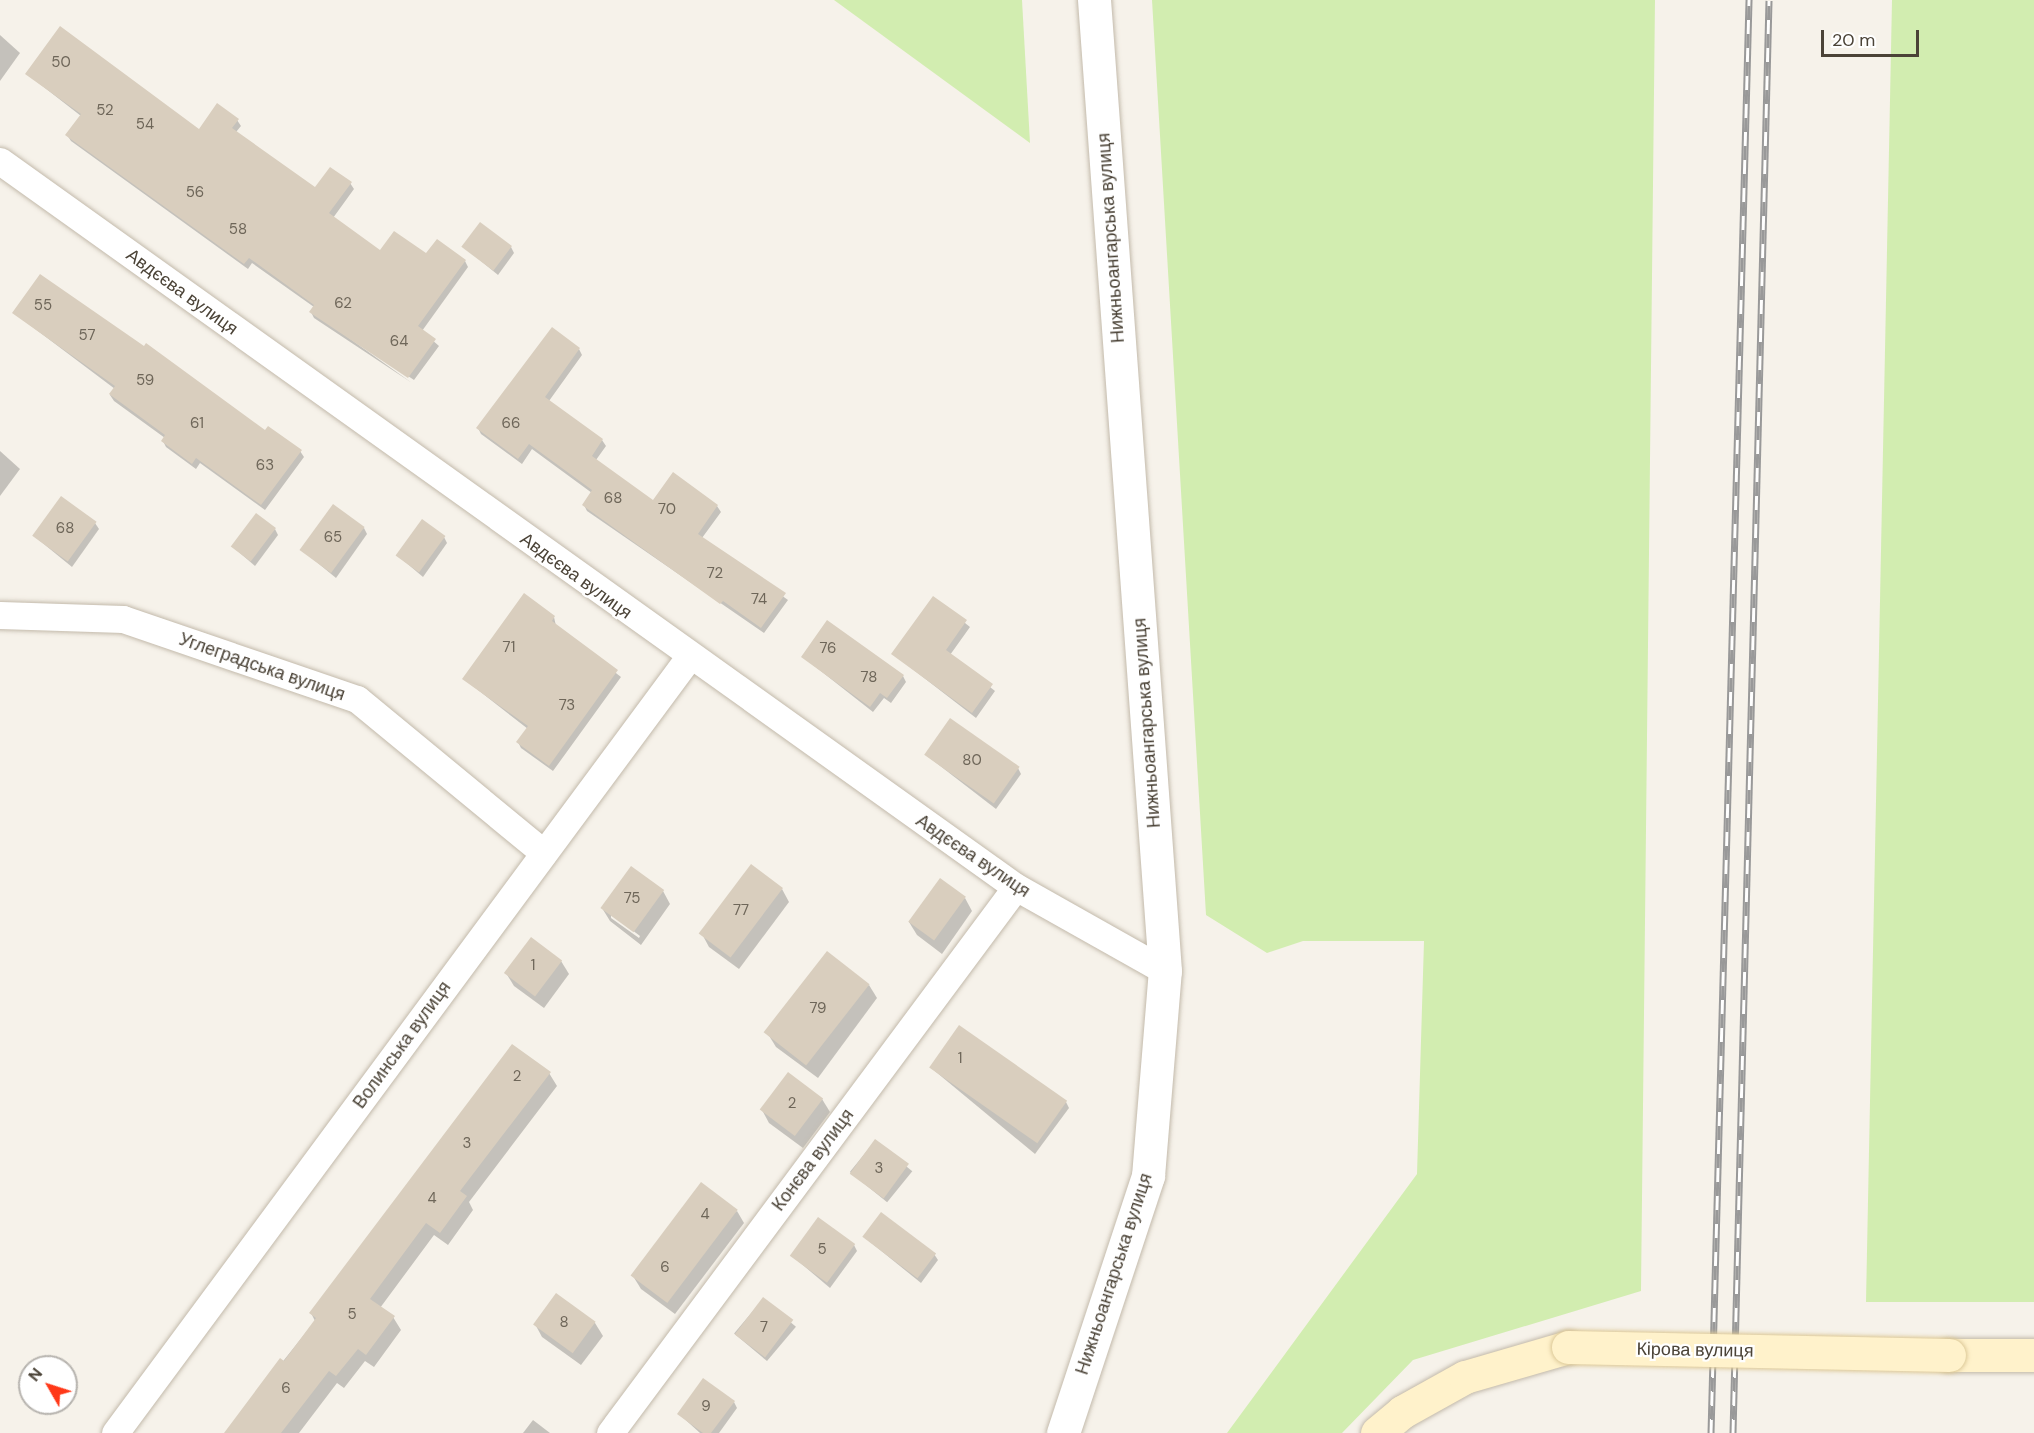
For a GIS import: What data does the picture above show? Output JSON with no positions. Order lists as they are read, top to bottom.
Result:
{
  "streets": {
    "main road": ["Кірова вулиця"],
    "street": [
      "Нижньоангарська вулиця",
      "Авдєєва вулиця",
      "Углеградська вулиця",
      "Волинська вулиця",
      "Конєва вулиця"
    ]
  },
  "crossings": [
    ["Нижньоангарська вулиця", "Авдєєва вулиця"],
    ["Авдєєва вулиця", "Волинська вулиця"],
    ["Авдєєва вулиця", "Конєва вулиця"],
    ["Углеградська вулиця", "Волинська вулиця"]
  ],
  "house_numbers": [
    "50",
    "52",
    "54",
    "56",
    "58",
    "62",
    "55",
    "57",
    "64",
    "59",
    "61",
    "66",
    "63",
    "68",
    "70",
    "68",
    "65",
    "72",
    "74",
    "71",
    "76",
    "78",
    "73",
    "80",
    "75",
    "77",
    "1",
    "79",
    "1",
    "2",
    "2",
    "3",
    "3",
    "4",
    "4",
    "5",
    "6",
    "5",
    "8",
    "7",
    "6",
    "9"
  ],
  "scale_bar": "20 m",
  "north": "top left"
}
